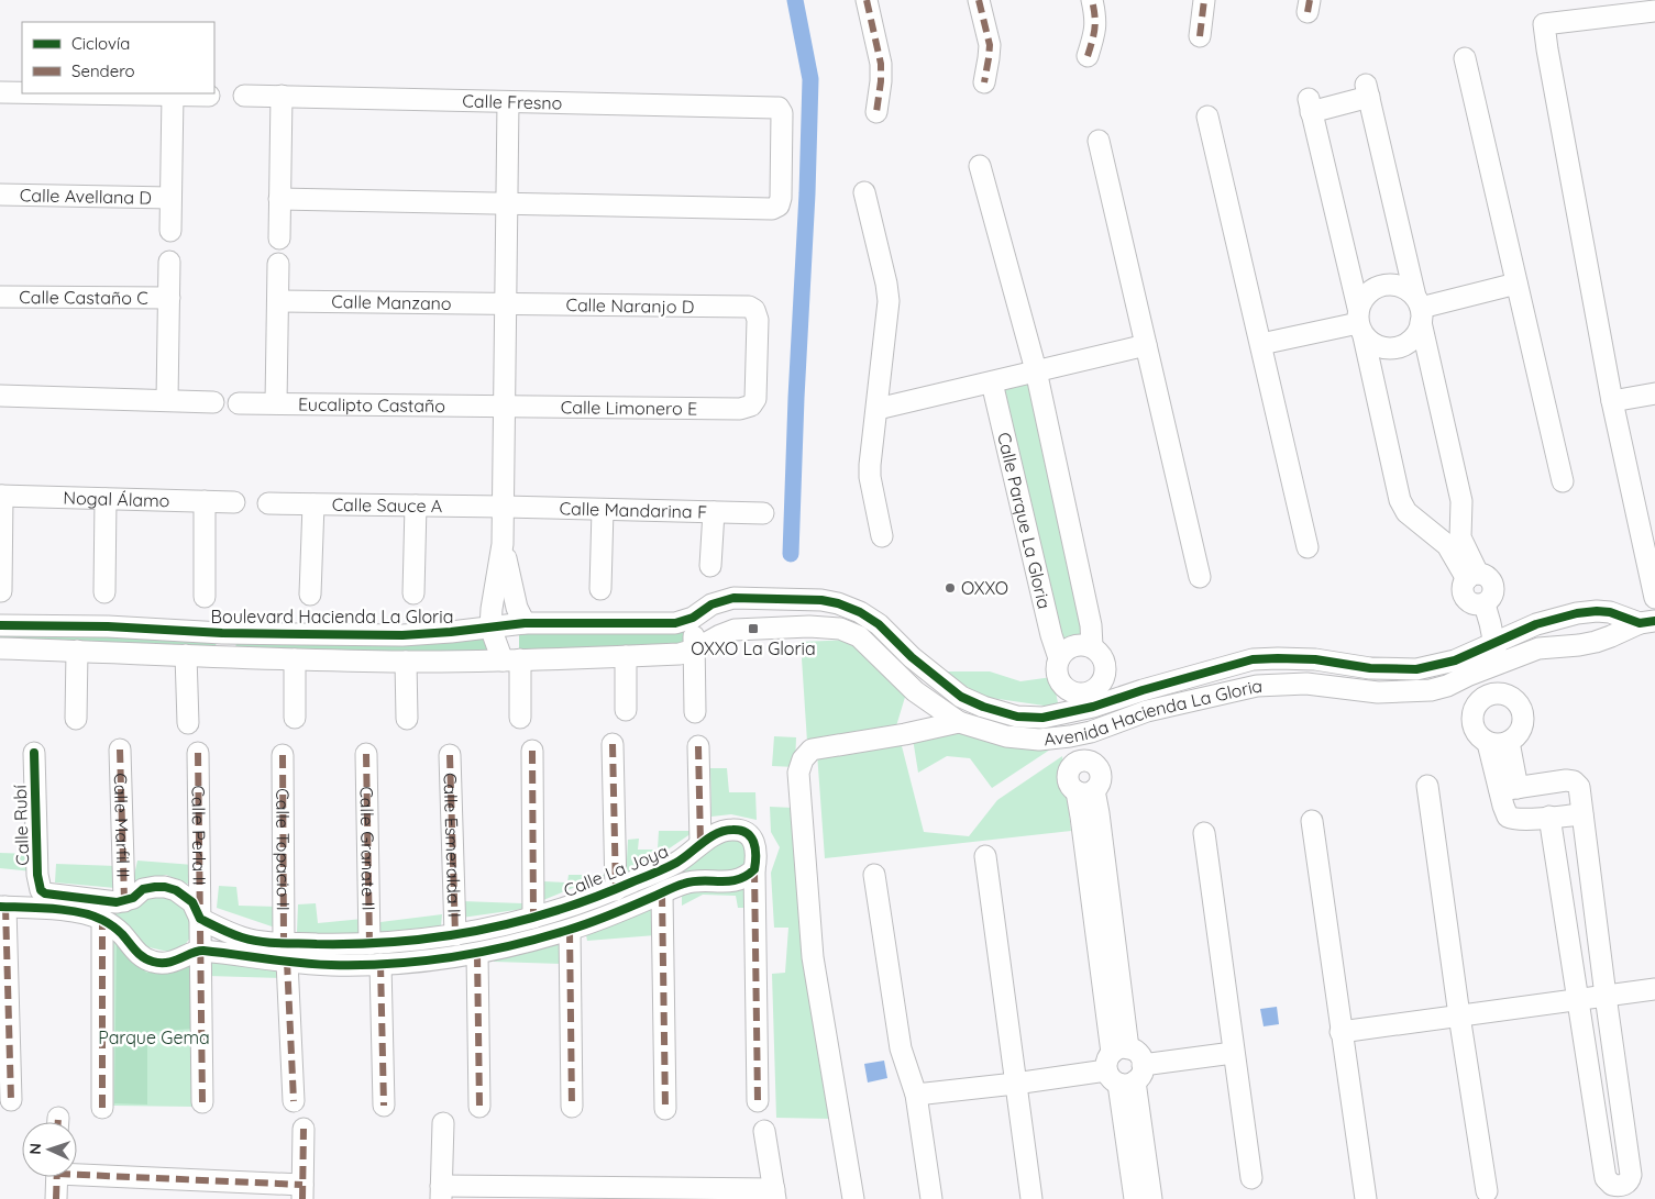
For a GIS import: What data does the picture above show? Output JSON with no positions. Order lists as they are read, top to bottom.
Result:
{
  "streets": {
    "street": [
      "Calle Fresno",
      "Calle Avellana D",
      "Calle Castaño C",
      "Calle Manzano",
      "Calle Naranjo D",
      "Eucalipto Castaño",
      "Calle Limonero E",
      "Nogal Álamo",
      "Calle Sauce A",
      "Calle Mandarina F",
      "Calle Parque La Gloria",
      "Boulevard Hacienda La Gloria",
      "Avenida Hacienda La Gloria",
      "Calle Rubí",
      "Calle Marfil II",
      "Calle Perla II",
      "Calle Esmeralda II",
      "Calle Topacio II",
      "Calle Granate II",
      "Calle La Joya"
    ]
  },
  "crossings": [
    ["Calle Manzano", "Calle Naranjo D"],
    ["Calle Naranjo D", "Calle Limonero E"],
    ["Eucalipto Castaño", "Calle Limonero E"],
    ["Calle Sauce A", "Calle Mandarina F"],
    ["Calle Parque La Gloria", "Boulevard Hacienda La Gloria"],
    ["Boulevard Hacienda La Gloria", "Avenida Hacienda La Gloria"],
    ["Calle Rubí", "Calle Marfil II"],
    ["Calle Perla II", "Calle La Joya"],
    ["Calle Esmeralda II", "Calle La Joya"],
    ["Calle Topacio II", "Calle La Joya"],
    ["Calle Granate II", "Calle La Joya"]
  ],
  "parks": ["Parque Gema"],
  "places": {
    "other": ["OXXO"],
    "transit": ["OXXO La Gloria"]
  },
  "legend": ["Ciclovía", "Sendero"],
  "north": "left"
}
